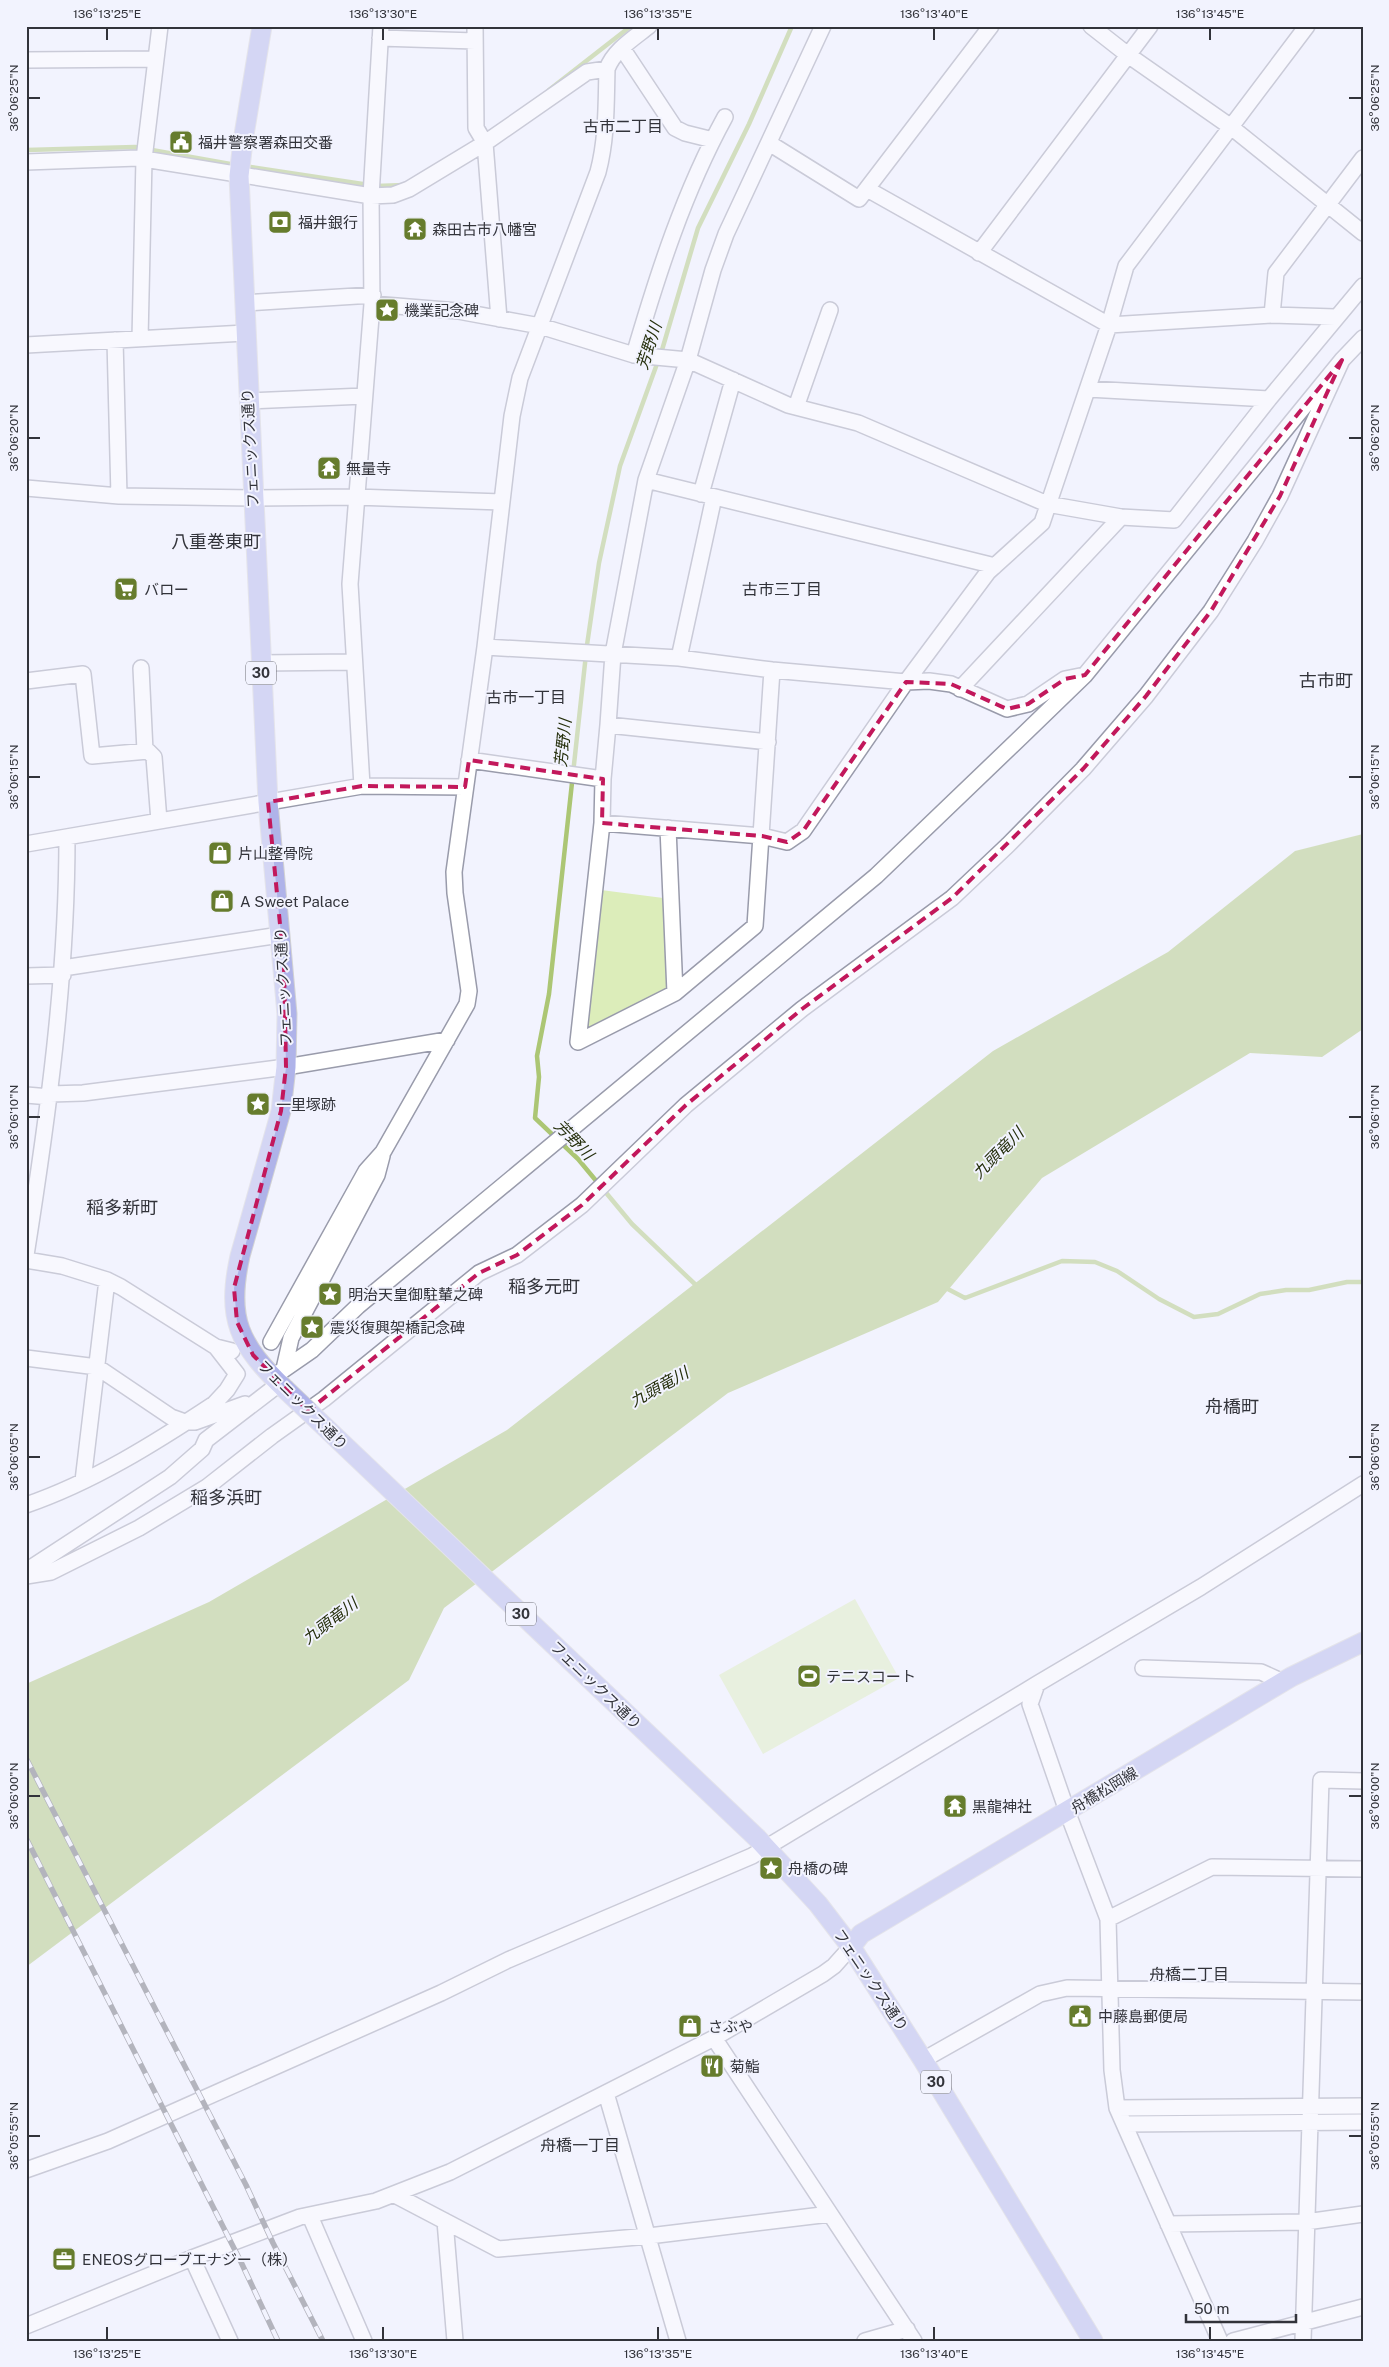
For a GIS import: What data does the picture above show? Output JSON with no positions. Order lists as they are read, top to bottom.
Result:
{
  "streets": {
    "main road": ["フェニックス通り", "30", "舟橋松岡線"]
  },
  "crossings": [
    ["フェニックス通り", "舟橋松岡線"]
  ],
  "districts": [
    "古市二丁目",
    "八重巻東町",
    "古市三丁目",
    "古市町",
    "古市一丁目",
    "稲多新町",
    "稲多元町",
    "舟橋町",
    "稲多浜町",
    "舟橋二丁目",
    "舟橋一丁目"
  ],
  "water": ["芳野川", "九頭竜川"],
  "places": {
    "public building": ["福井警察署森田交番", "中藤島郵便局"],
    "bank": ["福井銀行"],
    "temple": ["森田古市八幡宮", "無量寺", "黒龍神社"],
    "place": [
      "機業記念碑",
      "一里塚跡",
      "明治天皇御駐輦之碑",
      "震災復興架橋記念碑",
      "舟橋の碑"
    ],
    "supermarket": ["バロー"],
    "shop": ["片山整骨院", "A Sweet Palace", "さぶや"],
    "sports": ["テニスコート"],
    "restaurant": ["菊鮨"],
    "office": ["ENEOSグローブエナジー（株）"]
  },
  "scale_bar": "50 m",
  "coordinates": [
    "136°13'25\"E",
    "136°13'30\"E",
    "136°13'35\"E",
    "136°13'40\"E",
    "136°13'45\"E",
    "36°06'25\"N",
    "36°06'20\"N",
    "36°06'15\"N",
    "36°06'10\"N",
    "36°06'05\"N",
    "36°06'00\"N",
    "36°05'55\"N"
  ]
}
